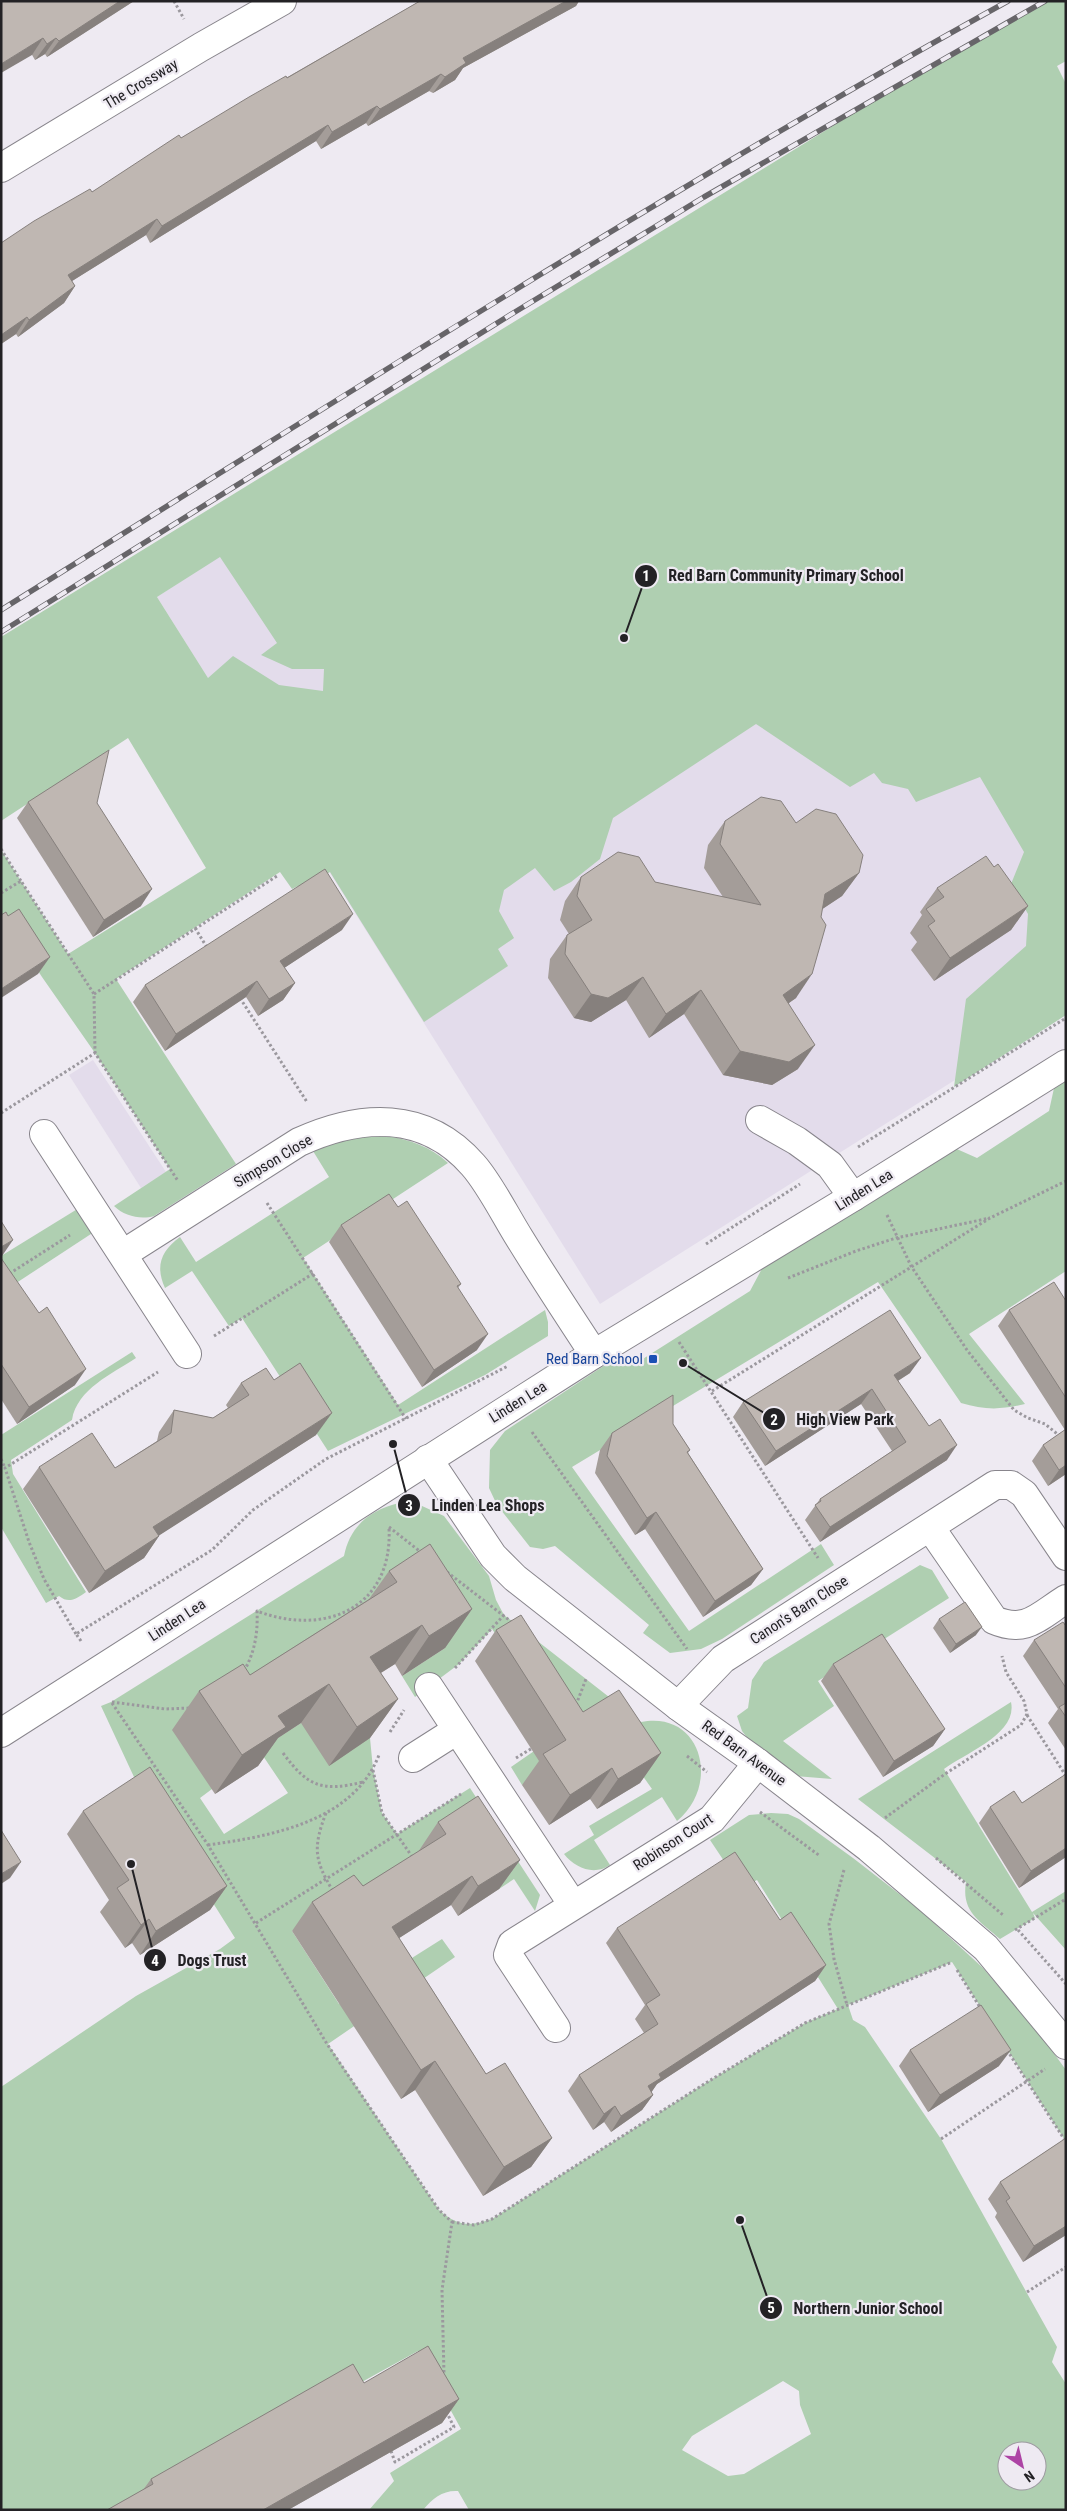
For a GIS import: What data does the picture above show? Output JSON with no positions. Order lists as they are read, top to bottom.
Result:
{
  "streets": {
    "street": [
      "The Crossway",
      "Simpson Close",
      "Linden Lea",
      "Canon's Barn Close",
      "Red Barn Avenue",
      "Robinson Court"
    ]
  },
  "crossings": [
    ["Simpson Close", "Linden Lea"],
    ["Linden Lea", "Red Barn Avenue"],
    ["Canon's Barn Close", "Red Barn Avenue"],
    ["Red Barn Avenue", "Robinson Court"]
  ],
  "places": {
    "other": [
      "Red Barn Community Primary School",
      "High View Park",
      "Linden Lea Shops",
      "Dogs Trust",
      "Northern Junior School"
    ],
    "transit": ["Red Barn School"]
  },
  "north": "bottom right"
}
